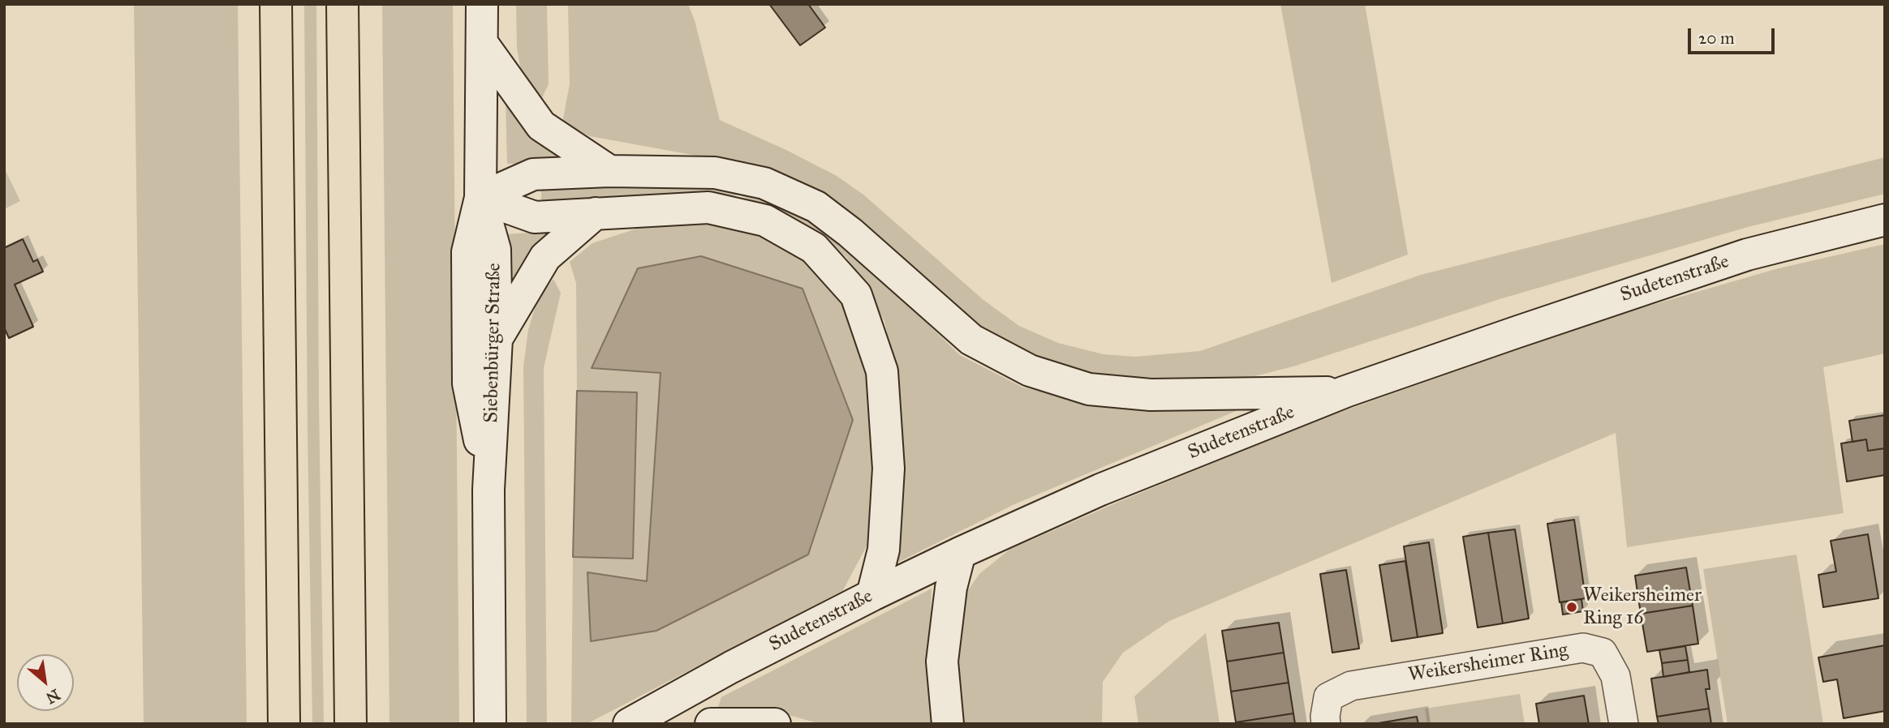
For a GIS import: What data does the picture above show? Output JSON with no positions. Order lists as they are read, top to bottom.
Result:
{
  "streets": {
    "main road": ["Sudetenstraße", "Siebenbürger Straße"],
    "street": ["Weikersheimer Ring"]
  },
  "places": ["Weikersheimer Ring 16"],
  "scale_bar": "20 m",
  "north": "bottom right"
}
